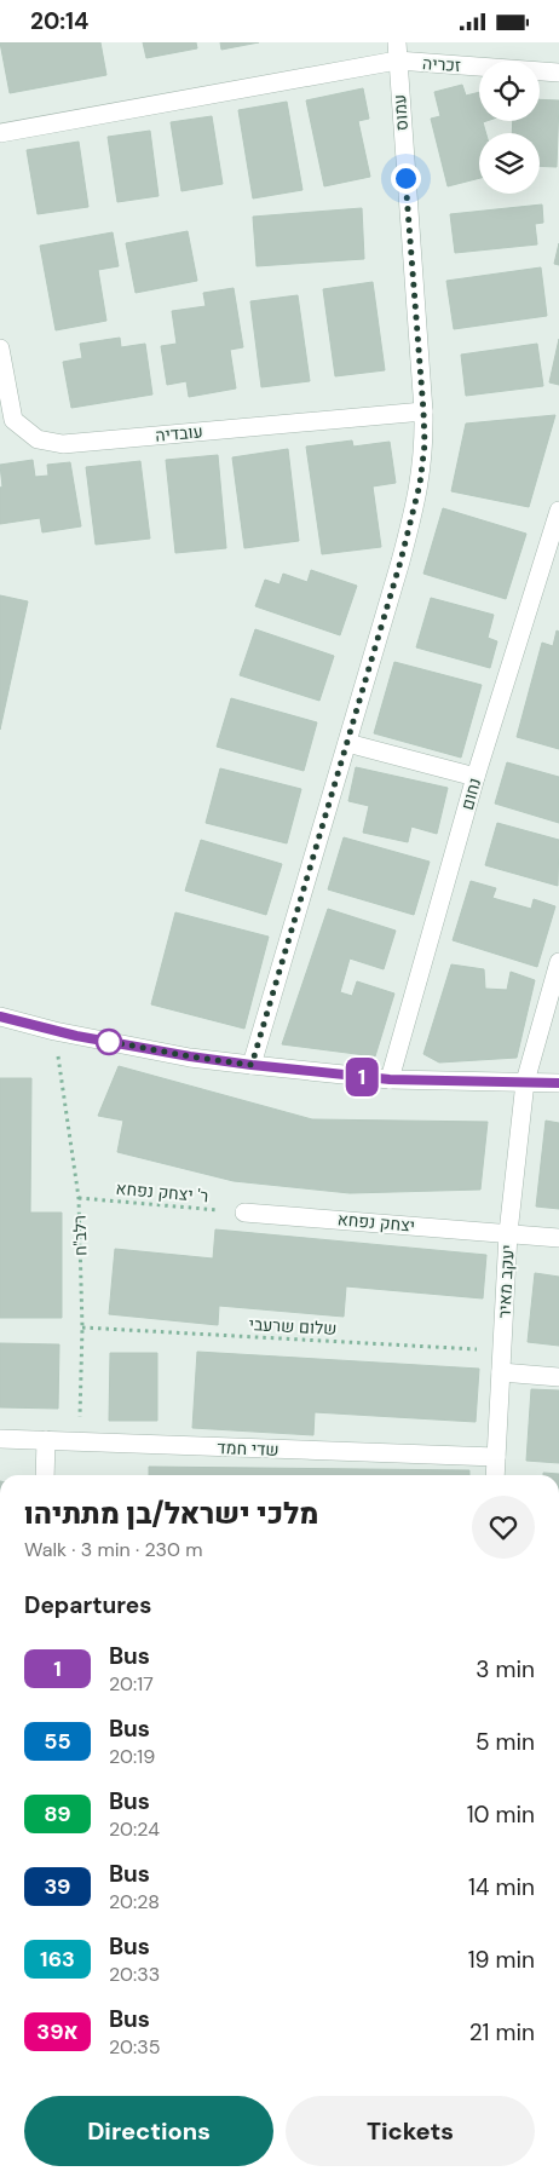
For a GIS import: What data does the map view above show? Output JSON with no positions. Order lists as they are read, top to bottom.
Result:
{
  "streets": {
    "street": [
      "זכריה",
      "עמוס",
      "עובדיה",
      "נחום",
      "יצחק נפחא",
      "יעקב מאיר",
      "שדי חמד"
    ],
    "path": ["ר' יצחק נפחא", "רלב\"ח", "שלום שרעבי"]
  },
  "crossings": [
    ["זכריה", "עמוס"],
    ["עמוס", "עובדיה"],
    ["ר' יצחק נפחא", "יצחק נפחא"],
    ["ר' יצחק נפחא", "רלב\"ח"],
    ["יצחק נפחא", "יעקב מאיר"],
    ["רלב\"ח", "שלום שרעבי"],
    ["רלב\"ח", "שדי חמד"],
    ["יעקב מאיר", "שלום שרעבי"],
    ["יעקב מאיר", "שדי חמד"]
  ],
  "lines": ["bus line 1"],
  "page": {
    "status": "20:14",
    "on_map": "1",
    "heading": [
      ["מלכי ישראל/בן מתתיהו", "Walk · 3 min · 230 m"],
      "Departures"
    ],
    "list": [
      {
        "mark": "1",
        "name": "Bus",
        "note": "20:17",
        "value": "3 min"
      },
      {
        "mark": "55",
        "name": "Bus",
        "note": "20:19",
        "value": "5 min"
      },
      {
        "mark": "89",
        "name": "Bus",
        "note": "20:24",
        "value": "10 min"
      },
      {
        "mark": "39",
        "name": "Bus",
        "note": "20:28",
        "value": "14 min"
      },
      {
        "mark": "163",
        "name": "Bus",
        "note": "20:33",
        "value": "19 min"
      },
      {
        "mark": "39א",
        "name": "Bus",
        "note": "20:35",
        "value": "21 min"
      }
    ],
    "buttons": ["Directions", "Tickets"]
  }
}
